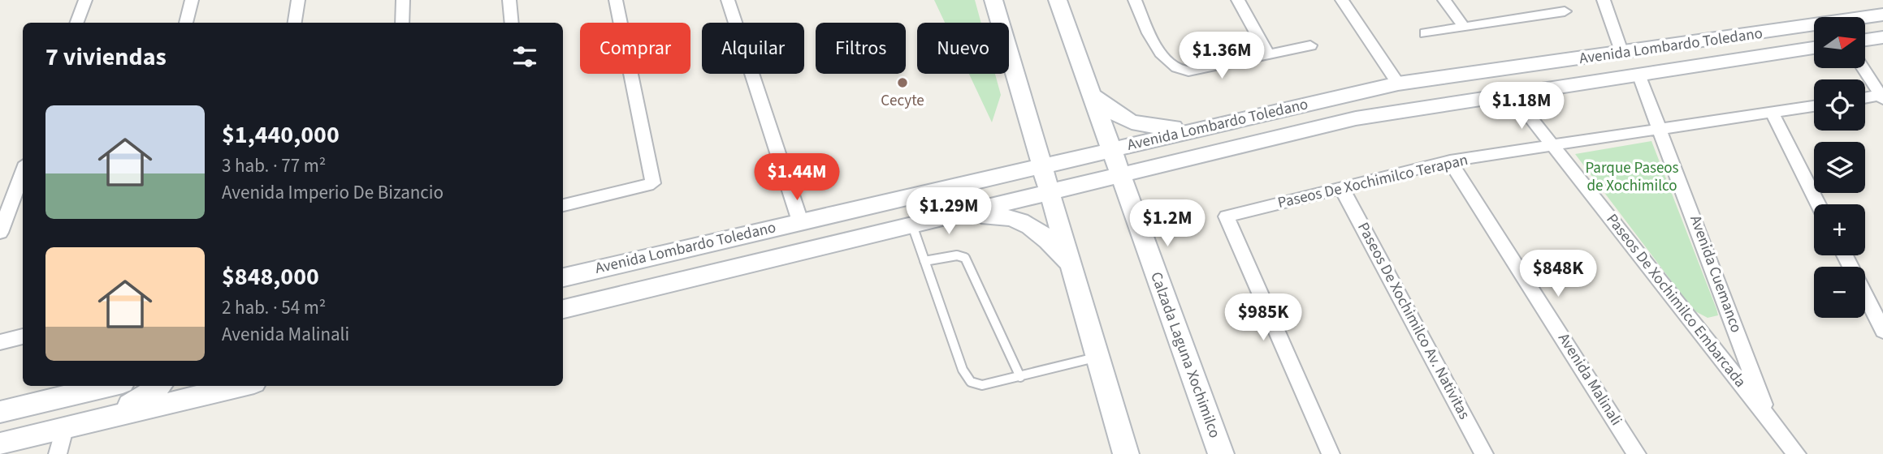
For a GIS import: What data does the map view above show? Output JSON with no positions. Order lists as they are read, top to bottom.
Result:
{
  "streets": {
    "main road": ["Avenida Lombardo Toledano", "Calzada Laguna Xochimilco"],
    "street": [
      "Paseos De Xochimilco Terapan",
      "Avenida Cuemanco",
      "Paseos De Xochimilco Embarcada",
      "Paseos De Xochimilco Av. Nativitas",
      "Avenida Malinali"
    ]
  },
  "crossings": [
    ["Avenida Lombardo Toledano", "Avenida Cuemanco"],
    ["Avenida Lombardo Toledano", "Paseos De Xochimilco Embarcada"],
    ["Avenida Lombardo Toledano", "Calzada Laguna Xochimilco"],
    ["Paseos De Xochimilco Terapan", "Avenida Cuemanco"],
    ["Paseos De Xochimilco Terapan", "Paseos De Xochimilco Embarcada"],
    ["Paseos De Xochimilco Terapan", "Paseos De Xochimilco Av. Nativitas"],
    ["Paseos De Xochimilco Terapan", "Avenida Malinali"],
    ["Avenida Cuemanco", "Paseos De Xochimilco Embarcada"]
  ],
  "parks": ["Parque Paseos de Xochimilco"],
  "places": ["Cecyte"],
  "north": "right",
  "page": {
    "map_buttons": ["+", "−"],
    "chip": [
      "Comprar",
      "Alquilar",
      "Filtros",
      "Nuevo"
    ],
    "heading": "7 viviendas",
    "price": [
      "$1.36M",
      "$1.18M",
      "$1.44M",
      "$1.29M",
      "$1.2M",
      "$848K",
      "$985K"
    ],
    "list": [
      {
        "name": "$1,440,000",
        "note": "3 hab. · 77 m² · Avenida Imperio De Bizancio"
      },
      {
        "name": "$848,000",
        "note": "2 hab. · 54 m² · Avenida Malinali"
      }
    ]
  }
}
